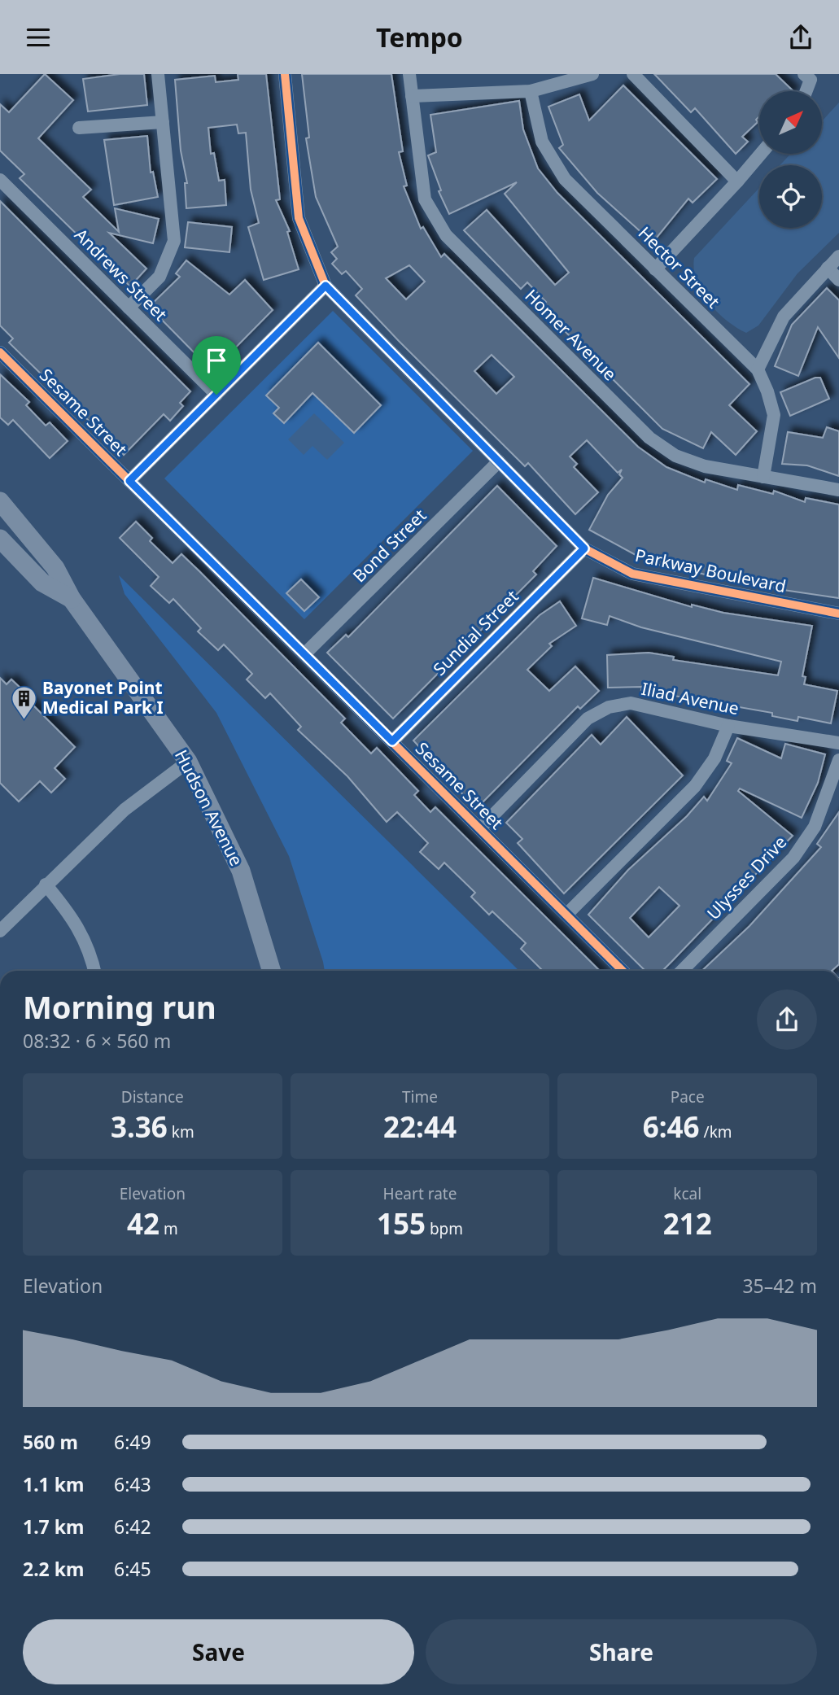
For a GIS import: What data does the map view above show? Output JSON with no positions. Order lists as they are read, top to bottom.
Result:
{
  "streets": {
    "street": [
      "Hector Street",
      "Andrews Street",
      "Homer Avenue",
      "Sesame Street",
      "Bond Street",
      "Parkway Boulevard",
      "Sundial Street",
      "Iliad Avenue",
      "Hudson Avenue",
      "Ulysses Drive"
    ]
  },
  "crossings": [
    ["Hector Street", "Homer Avenue"],
    ["Sesame Street", "Bond Street"],
    ["Sesame Street", "Sundial Street"],
    ["Sesame Street", "Iliad Avenue"],
    ["Bond Street", "Parkway Boulevard"],
    ["Parkway Boulevard", "Sundial Street"]
  ],
  "places": {
    "building": ["Bayonet Point Medical Park I"]
  },
  "north": "top right",
  "page": {
    "header": "Tempo",
    "heading": ["Morning run", "08:32 · 6 × 560 m"],
    "stats": [
      ["Distance", "3.36 km"],
      ["Time", "22:44"],
      ["Pace", "6:46 /km"],
      ["Elevation", "42 m"],
      ["Heart rate", "155 bpm"],
      ["kcal", "212"]
    ],
    "chart": ["Elevation", "35–42 m"],
    "list": [
      {
        "name": "560 m",
        "note": "6:49"
      },
      {
        "name": "1.1 km",
        "note": "6:43"
      },
      {
        "name": "1.7 km",
        "note": "6:42"
      },
      {
        "name": "2.2 km",
        "note": "6:45"
      }
    ],
    "buttons": ["Save", "Share"]
  }
}
